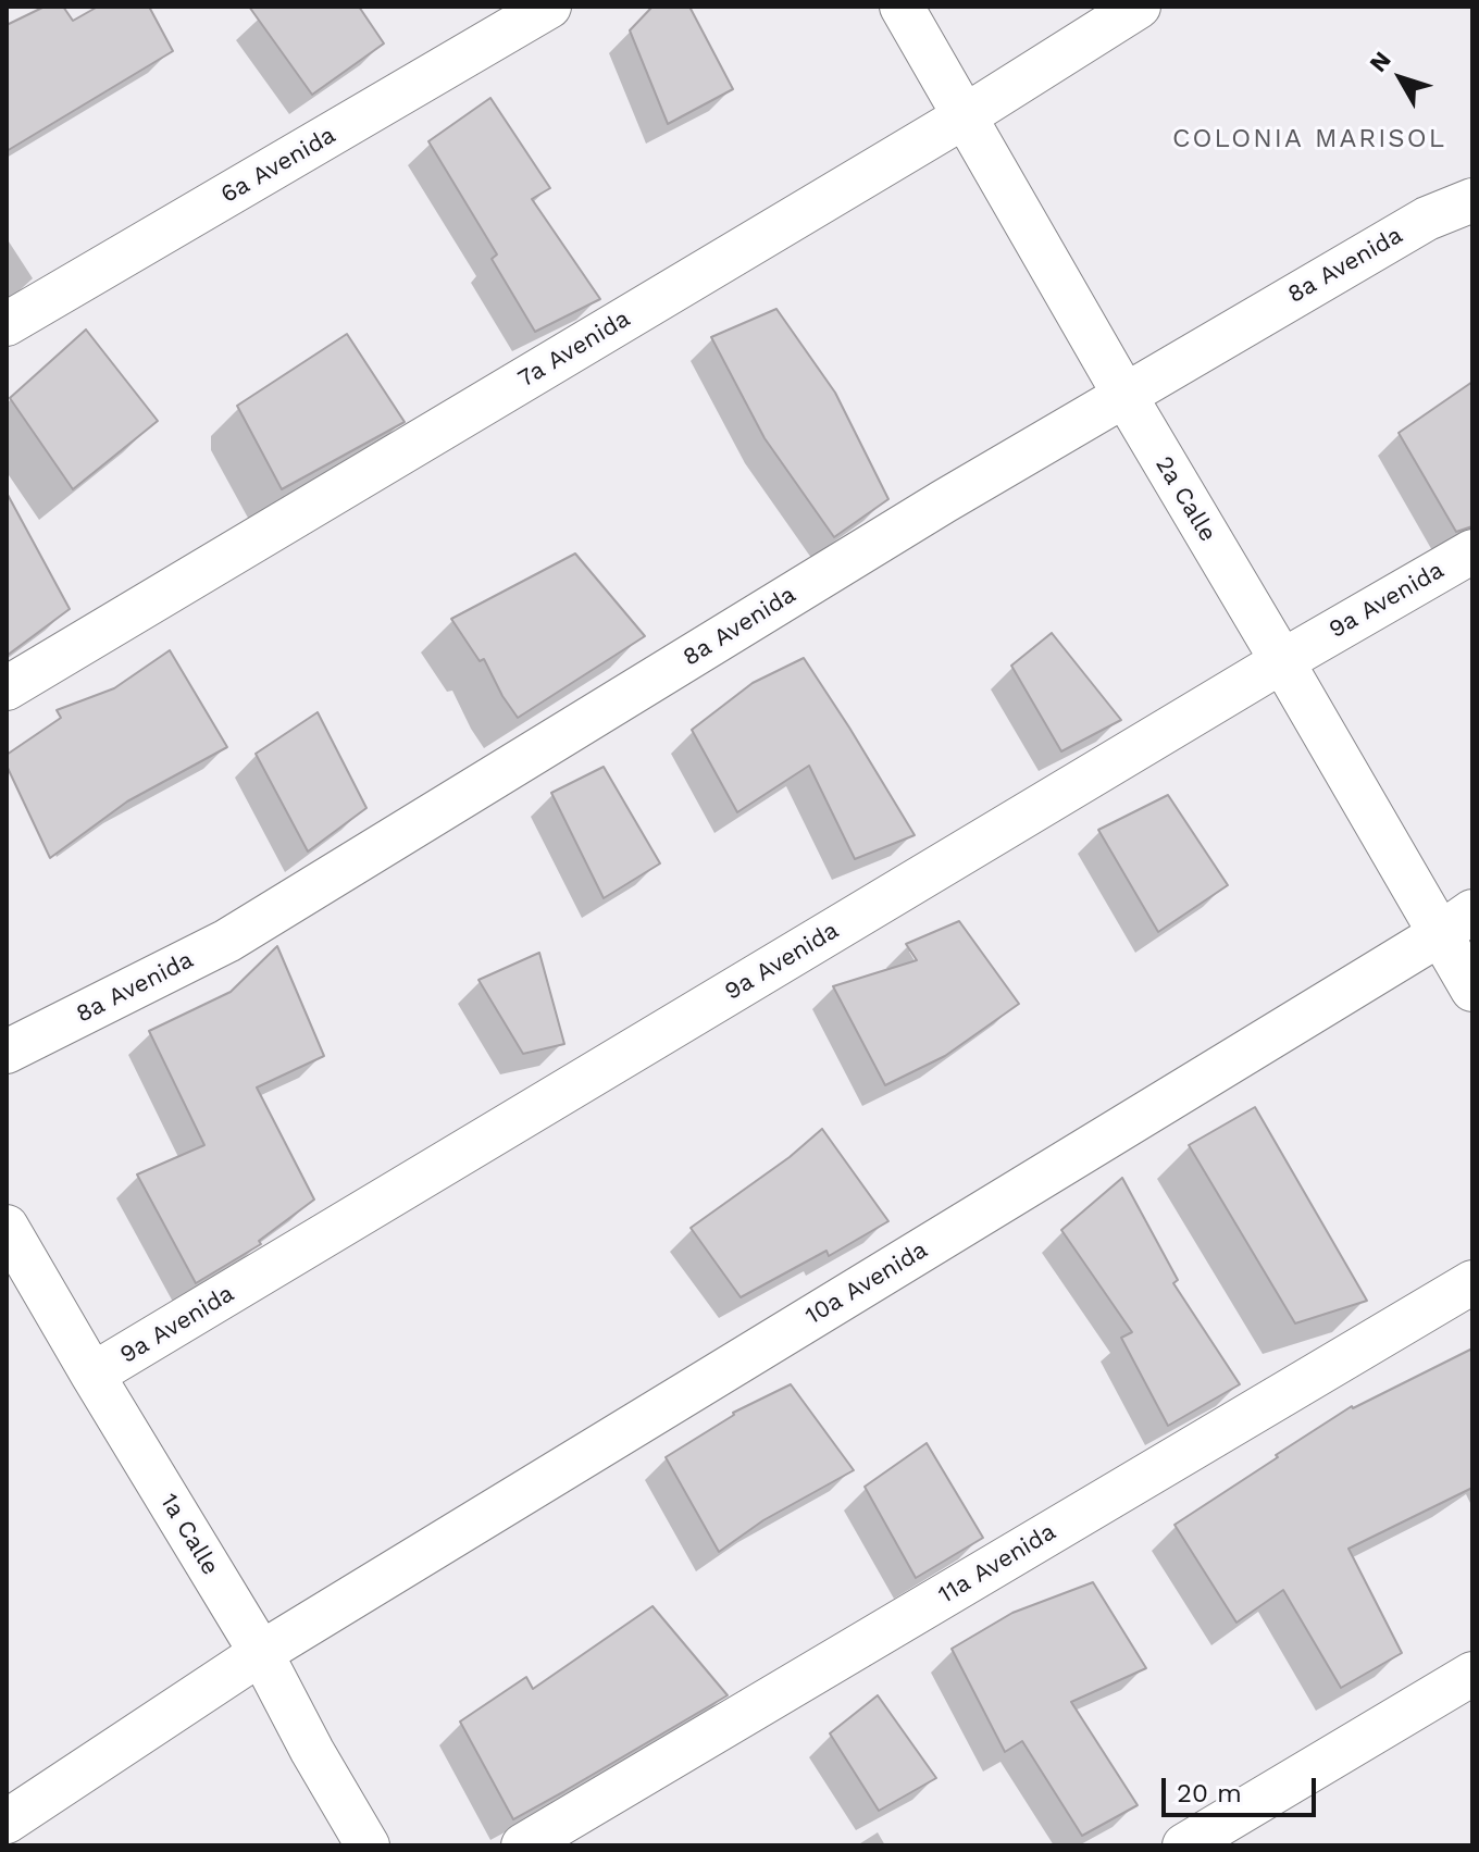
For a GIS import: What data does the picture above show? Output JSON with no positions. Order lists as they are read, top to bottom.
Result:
{
  "streets": {
    "street": [
      "6a Avenida",
      "8a Avenida",
      "7a Avenida",
      "2a Calle",
      "9a Avenida",
      "10a Avenida",
      "1a Calle",
      "11a Avenida"
    ]
  },
  "crossings": [
    ["8a Avenida", "2a Calle"],
    ["7a Avenida", "2a Calle"],
    ["2a Calle", "9a Avenida"],
    ["2a Calle", "10a Avenida"],
    ["9a Avenida", "1a Calle"],
    ["10a Avenida", "1a Calle"]
  ],
  "districts": ["COLONIA MARISOL"],
  "scale_bar": "20 m",
  "north": "top left"
}
